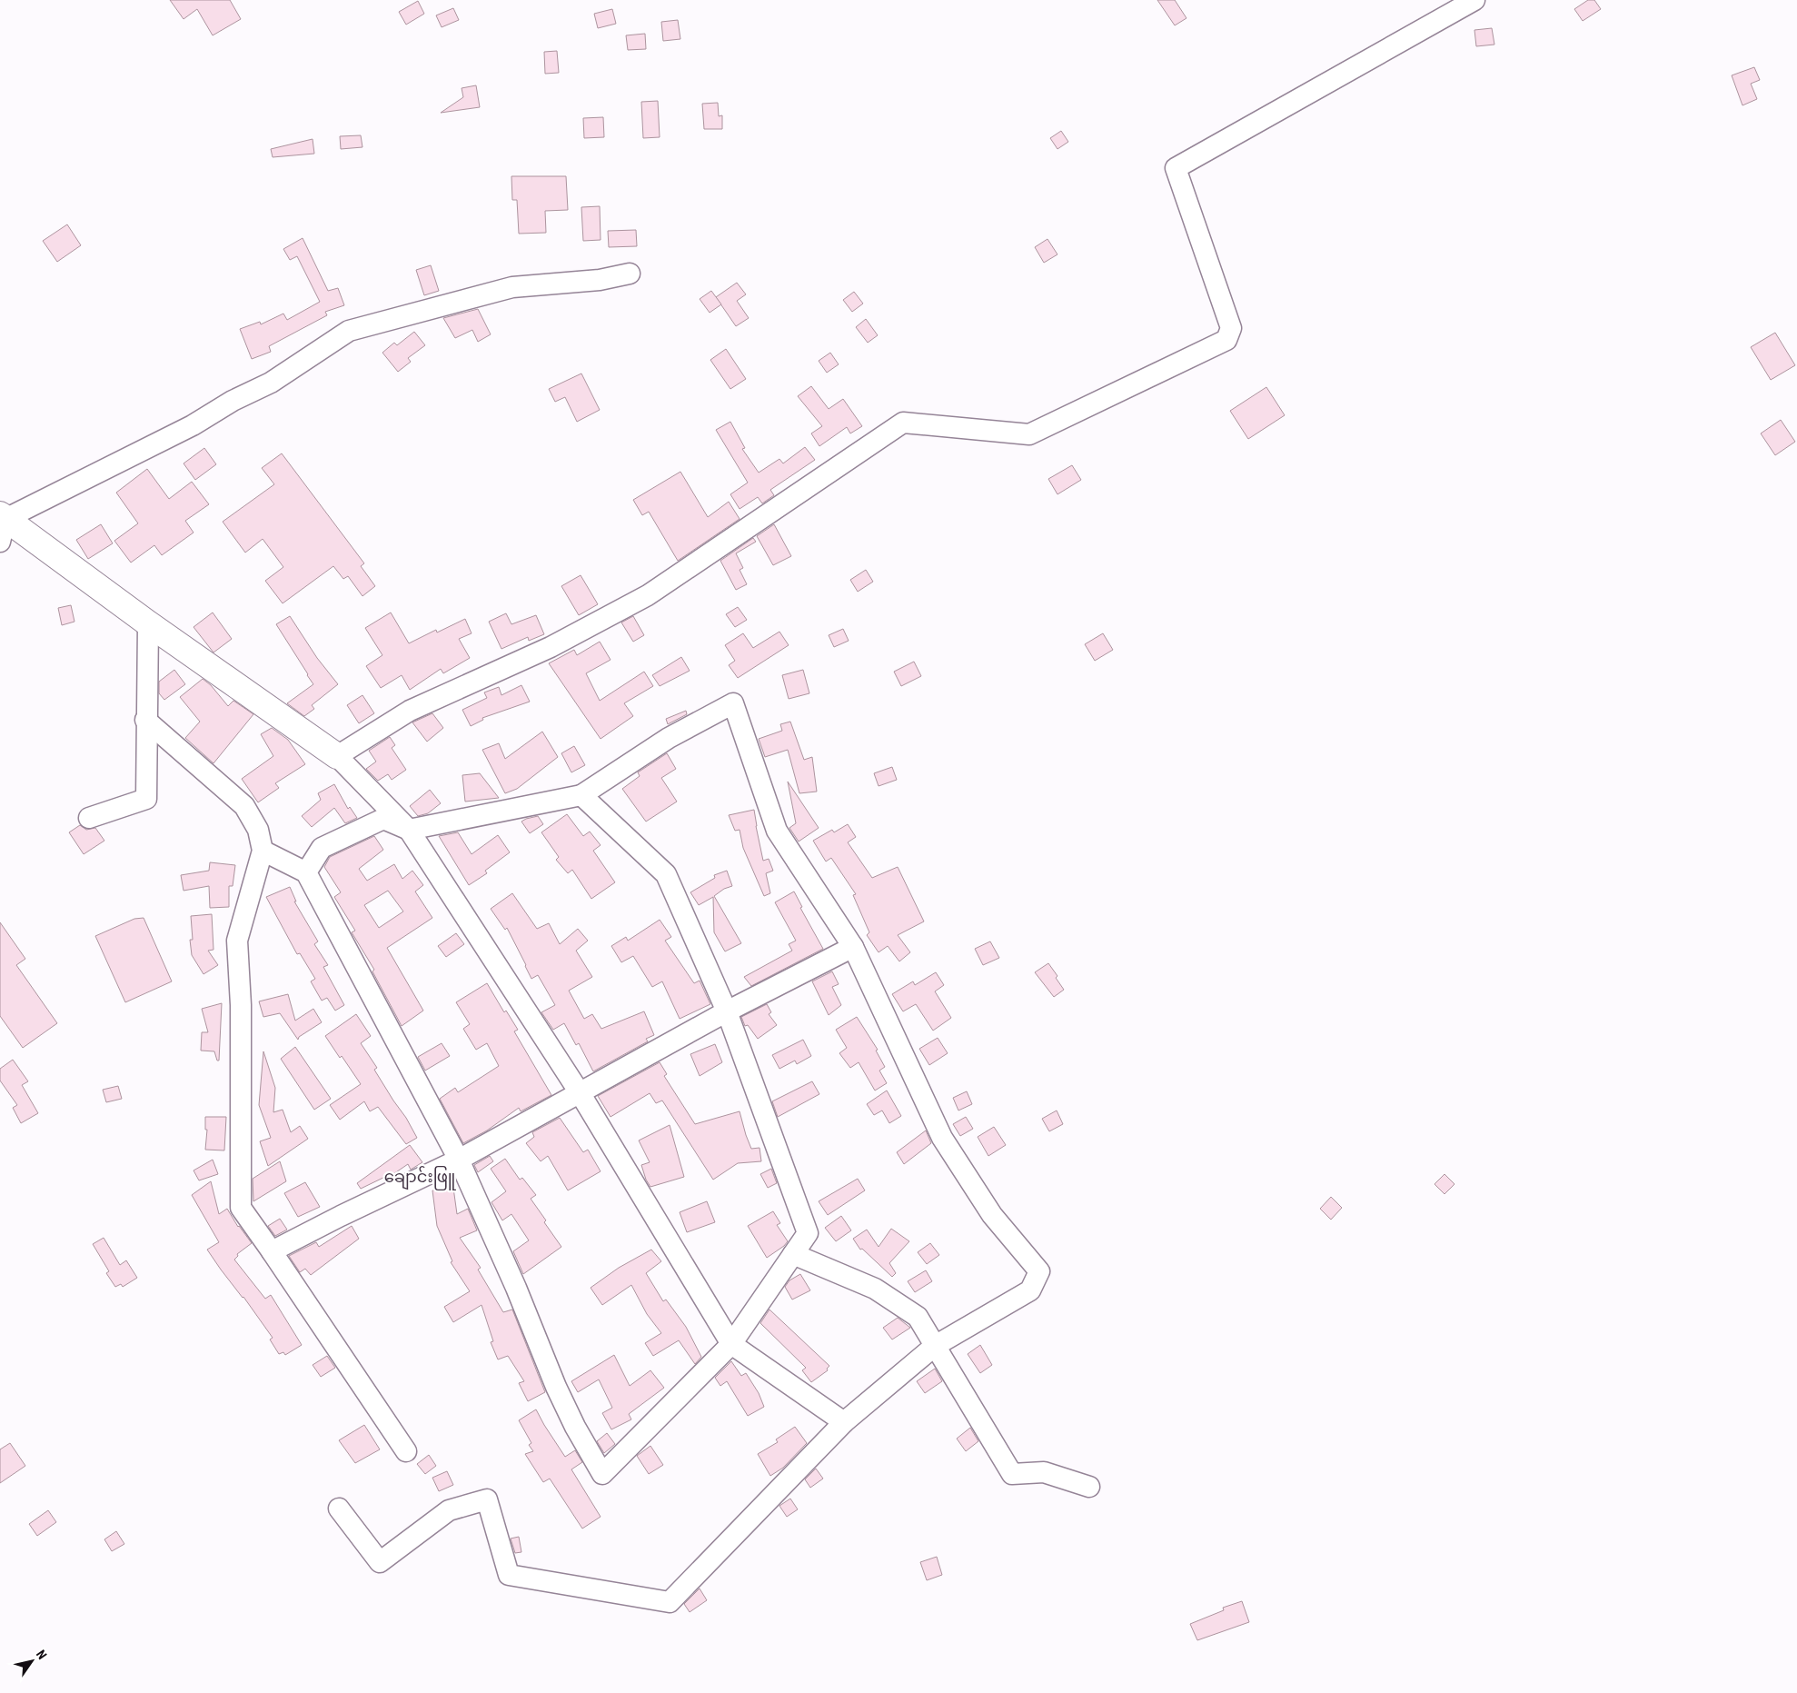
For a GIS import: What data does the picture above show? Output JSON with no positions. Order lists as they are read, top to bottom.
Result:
{
  "districts": ["ချောင်းဖြူ"],
  "north": "top right"
}
